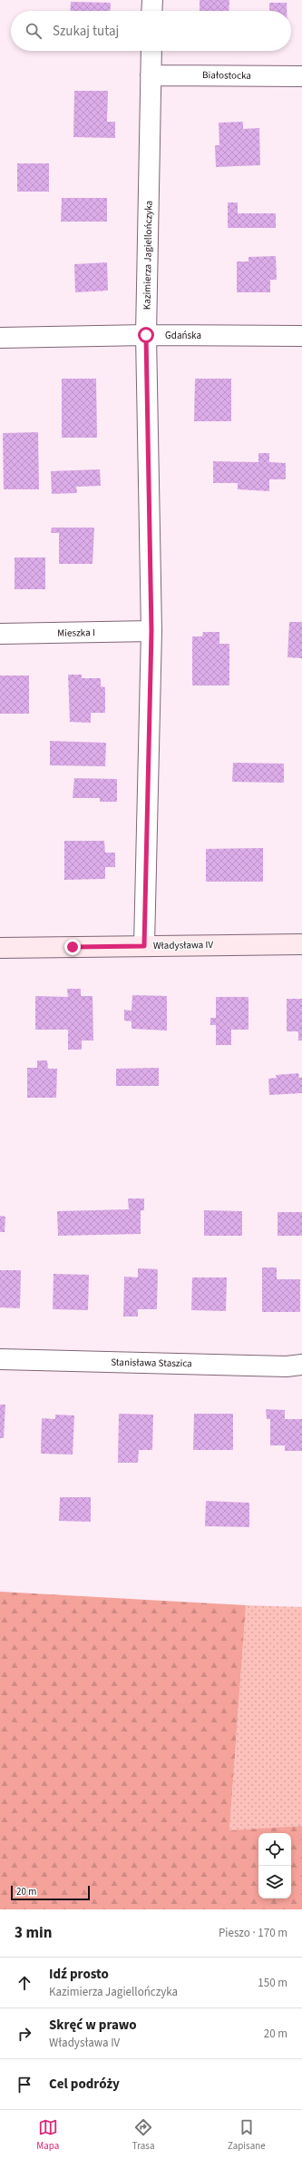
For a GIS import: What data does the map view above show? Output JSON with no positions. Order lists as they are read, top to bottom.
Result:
{
  "streets": {
    "street": [
      "Białostocka",
      "Kazimierza Jagiellończyka",
      "Gdańska",
      "Mieszka I",
      "Władysława IV",
      "Stanisława Staszica"
    ]
  },
  "crossings": [
    ["Białostocka", "Kazimierza Jagiellończyka"],
    ["Kazimierza Jagiellończyka", "Gdańska"],
    ["Kazimierza Jagiellończyka", "Mieszka I"],
    ["Kazimierza Jagiellończyka", "Władysława IV"]
  ],
  "scale_bar": "20 m",
  "page": {
    "search": "Szukaj tutaj",
    "scale": "20 m",
    "heading": ["3 min", "Pieszo · 170 m"],
    "list": [
      ["Idź prosto", "Kazimierza Jagiellończyka", "150 m"],
      ["Skręć w prawo", "Władysława IV", "20 m"],
      "Cel podróży"
    ],
    "nav": ["Mapa", "Trasa", "Zapisane"]
  }
}
